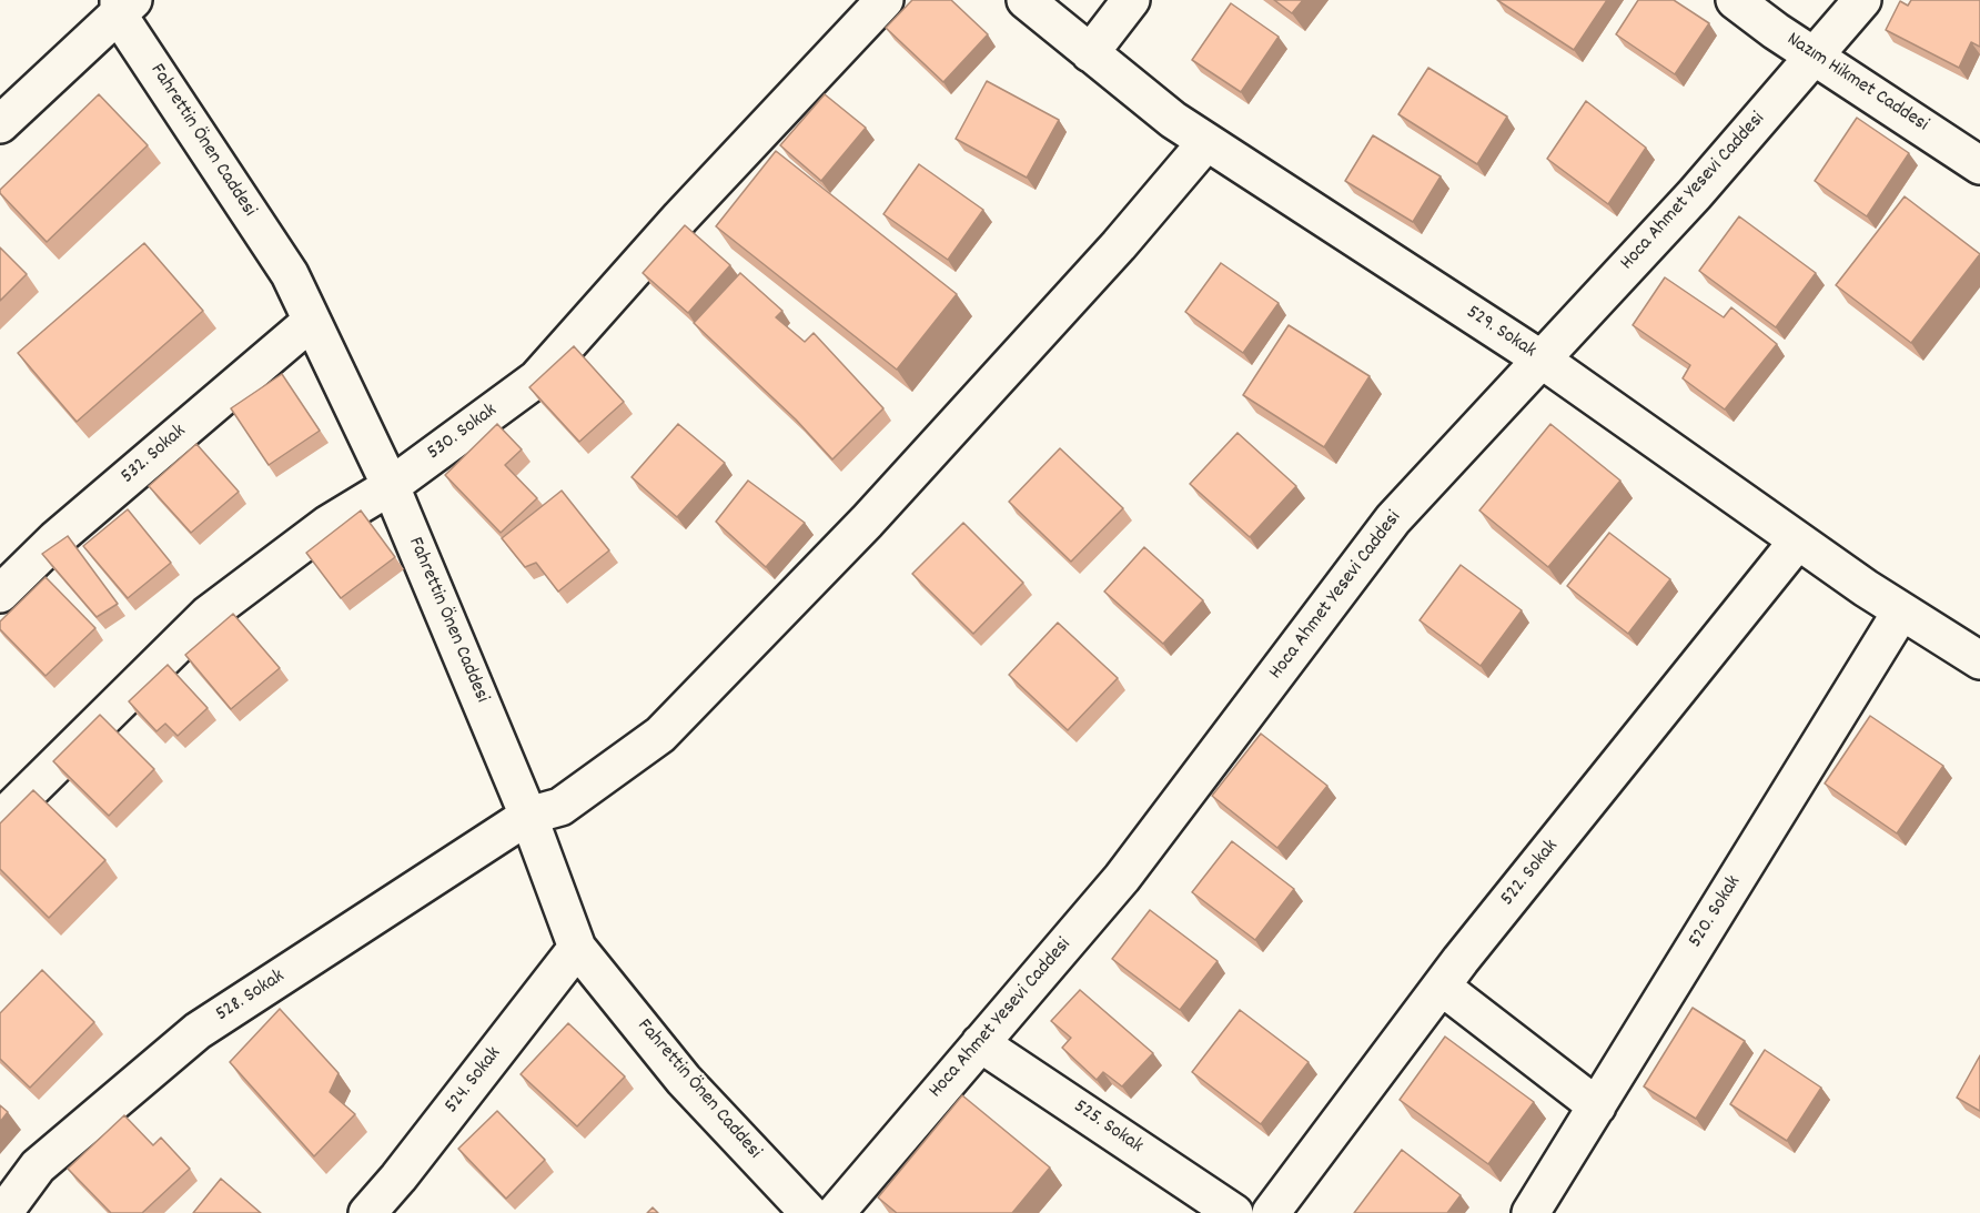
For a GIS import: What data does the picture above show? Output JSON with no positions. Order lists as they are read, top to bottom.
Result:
{
  "streets": {
    "street": [
      "Nazım Hikmet Caddesi",
      "Fahrettin Önen Caddesi",
      "Hoca Ahmet Yesevi Caddesi",
      "529. Sokak",
      "530. Sokak",
      "532. Sokak",
      "522. Sokak",
      "520. Sokak",
      "528. Sokak",
      "524. Sokak",
      "525. Sokak"
    ]
  },
  "crossings": [
    ["Nazım Hikmet Caddesi", "Hoca Ahmet Yesevi Caddesi"],
    ["Fahrettin Önen Caddesi", "530. Sokak"],
    ["Fahrettin Önen Caddesi", "532. Sokak"],
    ["Fahrettin Önen Caddesi", "528. Sokak"],
    ["Fahrettin Önen Caddesi", "524. Sokak"],
    ["Hoca Ahmet Yesevi Caddesi", "529. Sokak"],
    ["Hoca Ahmet Yesevi Caddesi", "525. Sokak"],
    ["529. Sokak", "522. Sokak"],
    ["529. Sokak", "520. Sokak"],
    ["529. Sokak", "528. Sokak"]
  ]
}
